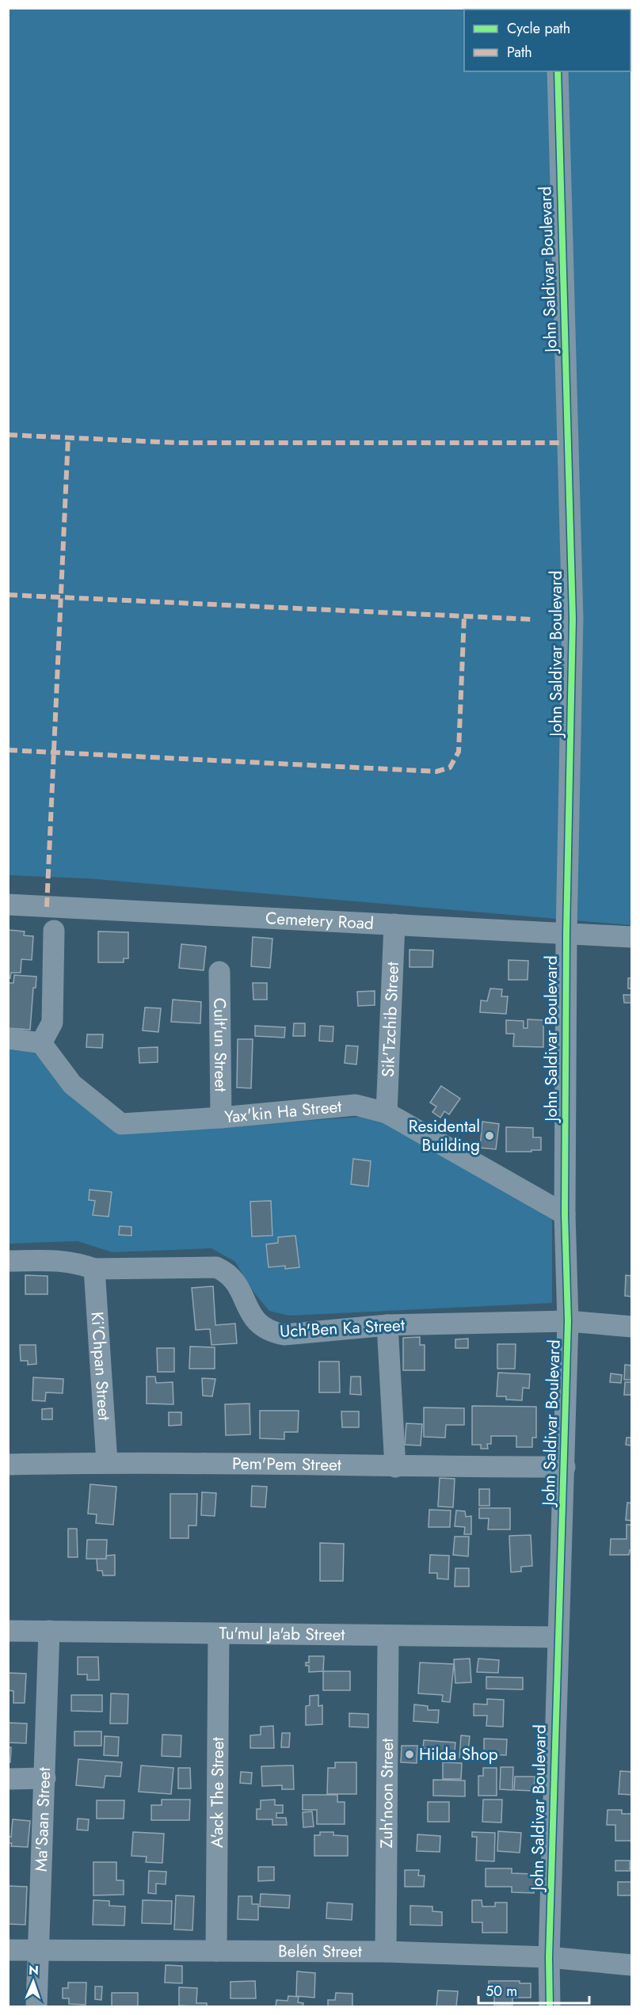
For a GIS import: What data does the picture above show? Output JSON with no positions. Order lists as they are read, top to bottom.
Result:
{
  "streets": {
    "street": [
      "John Saldivar Boulevard",
      "Cemetery Road",
      "Sik'Tzchib Street",
      "Cult'un Street",
      "Yax'kin Ha Street",
      "Uch'Ben Ka Street",
      "Ki'Chpan Street",
      "Pem'Pem Street",
      "Tu'mul Ja'ab Street",
      "A'ack The Street",
      "Zuh'noon Street",
      "Ma'Saan Street",
      "Belén Street"
    ]
  },
  "crossings": [
    ["John Saldivar Boulevard", "Cemetery Road"],
    ["John Saldivar Boulevard", "Yax'kin Ha Street"],
    ["John Saldivar Boulevard", "Uch'Ben Ka Street"],
    ["John Saldivar Boulevard", "Pem'Pem Street"],
    ["John Saldivar Boulevard", "Tu'mul Ja'ab Street"],
    ["John Saldivar Boulevard", "Belén Street"],
    ["Cemetery Road", "Sik'Tzchib Street"],
    ["Sik'Tzchib Street", "Yax'kin Ha Street"],
    ["Cult'un Street", "Yax'kin Ha Street"],
    ["Uch'Ben Ka Street", "Ki'Chpan Street"],
    ["Ki'Chpan Street", "Pem'Pem Street"],
    ["Tu'mul Ja'ab Street", "A'ack The Street"],
    ["Tu'mul Ja'ab Street", "Zuh'noon Street"],
    ["Tu'mul Ja'ab Street", "Ma'Saan Street"],
    ["A'ack The Street", "Belén Street"],
    ["Zuh'noon Street", "Belén Street"],
    ["Ma'Saan Street", "Belén Street"]
  ],
  "places": ["Residental Building", "Hilda Shop"],
  "legend": ["Cycle path", "Path"],
  "scale_bar": "50 m",
  "north": "top"
}
